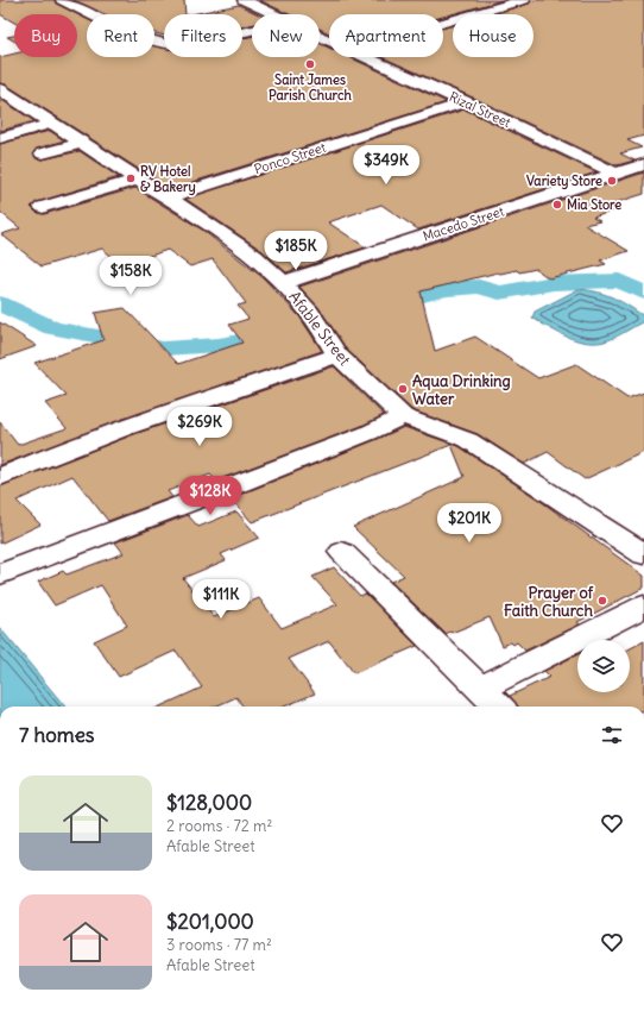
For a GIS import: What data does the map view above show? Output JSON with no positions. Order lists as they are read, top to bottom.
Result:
{
  "streets": {
    "street": [
      "Rizal Street",
      "Ponco Street",
      "Macedo Street",
      "Afable Street"
    ]
  },
  "crossings": [
    ["Rizal Street", "Ponco Street"],
    ["Rizal Street", "Macedo Street"],
    ["Ponco Street", "Afable Street"],
    ["Macedo Street", "Afable Street"]
  ],
  "places": [
    "Saint James Parish Church",
    "RV Hotel & Bakery",
    "Variety Store",
    "Mia Store",
    "Aqua Drinking Water",
    "Prayer of Faith Church"
  ],
  "page": {
    "chip": [
      "Buy",
      "Rent",
      "Filters",
      "New",
      "Apartment",
      "House"
    ],
    "price": [
      "$349K",
      "$185K",
      "$158K",
      "$269K",
      "$128K",
      "$201K",
      "$111K"
    ],
    "heading": "7 homes",
    "list": [
      {
        "name": "$128,000",
        "note": "2 rooms · 72 m² · Afable Street"
      },
      {
        "name": "$201,000",
        "note": "3 rooms · 77 m² · Afable Street"
      }
    ]
  }
}
